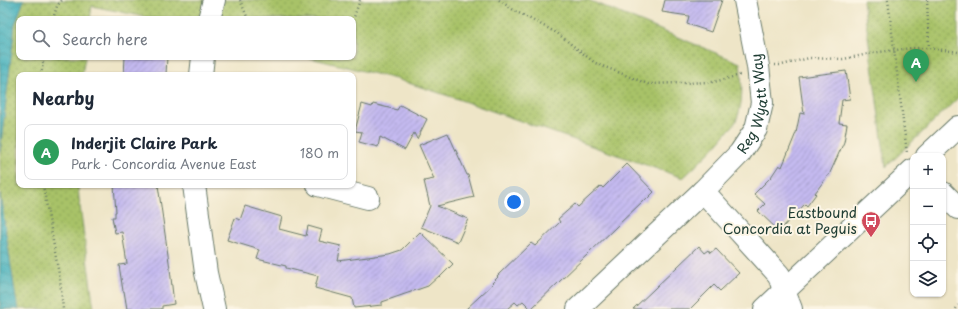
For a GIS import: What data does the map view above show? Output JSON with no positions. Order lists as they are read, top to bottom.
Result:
{
  "streets": {
    "street": ["Reg Wyatt Way"]
  },
  "places": {
    "bus stop": ["Eastbound Concordia at Peguis"]
  },
  "page": {
    "search": "Search here",
    "pins": "A",
    "heading": "Nearby",
    "list": [
      {
        "mark": "A",
        "name": "Inderjit Claire Park",
        "note": "Park · Concordia Avenue East",
        "value": "180 m"
      }
    ],
    "map_buttons": ["+", "−"]
  }
}
